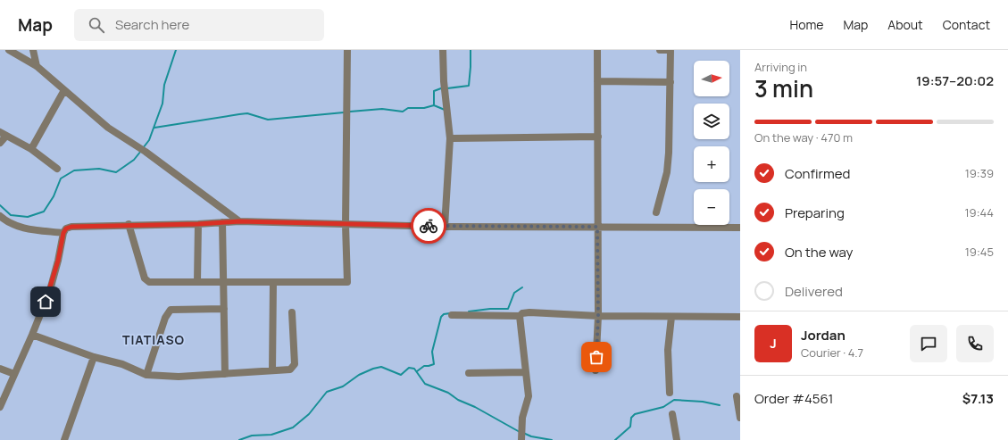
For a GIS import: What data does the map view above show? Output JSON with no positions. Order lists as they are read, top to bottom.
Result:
{
  "districts": ["TIATIASO"],
  "north": "right",
  "page": {
    "header": "Map",
    "search": "Search here",
    "nav": [
      "Home",
      "Map",
      "About",
      "Contact"
    ],
    "heading": ["3 min", "Arriving in", "19:57–20:02"],
    "panel": [
      "Jordan",
      "Courier · 4.7",
      "Order #4561",
      "$7.13"
    ],
    "map_buttons": ["+", "−"],
    "bar": "On the way · 470 m",
    "list": [
      ["Confirmed", "19:39"],
      ["Preparing", "19:44"],
      ["On the way", "19:45"],
      "Delivered"
    ],
    "round": "J"
  }
}
